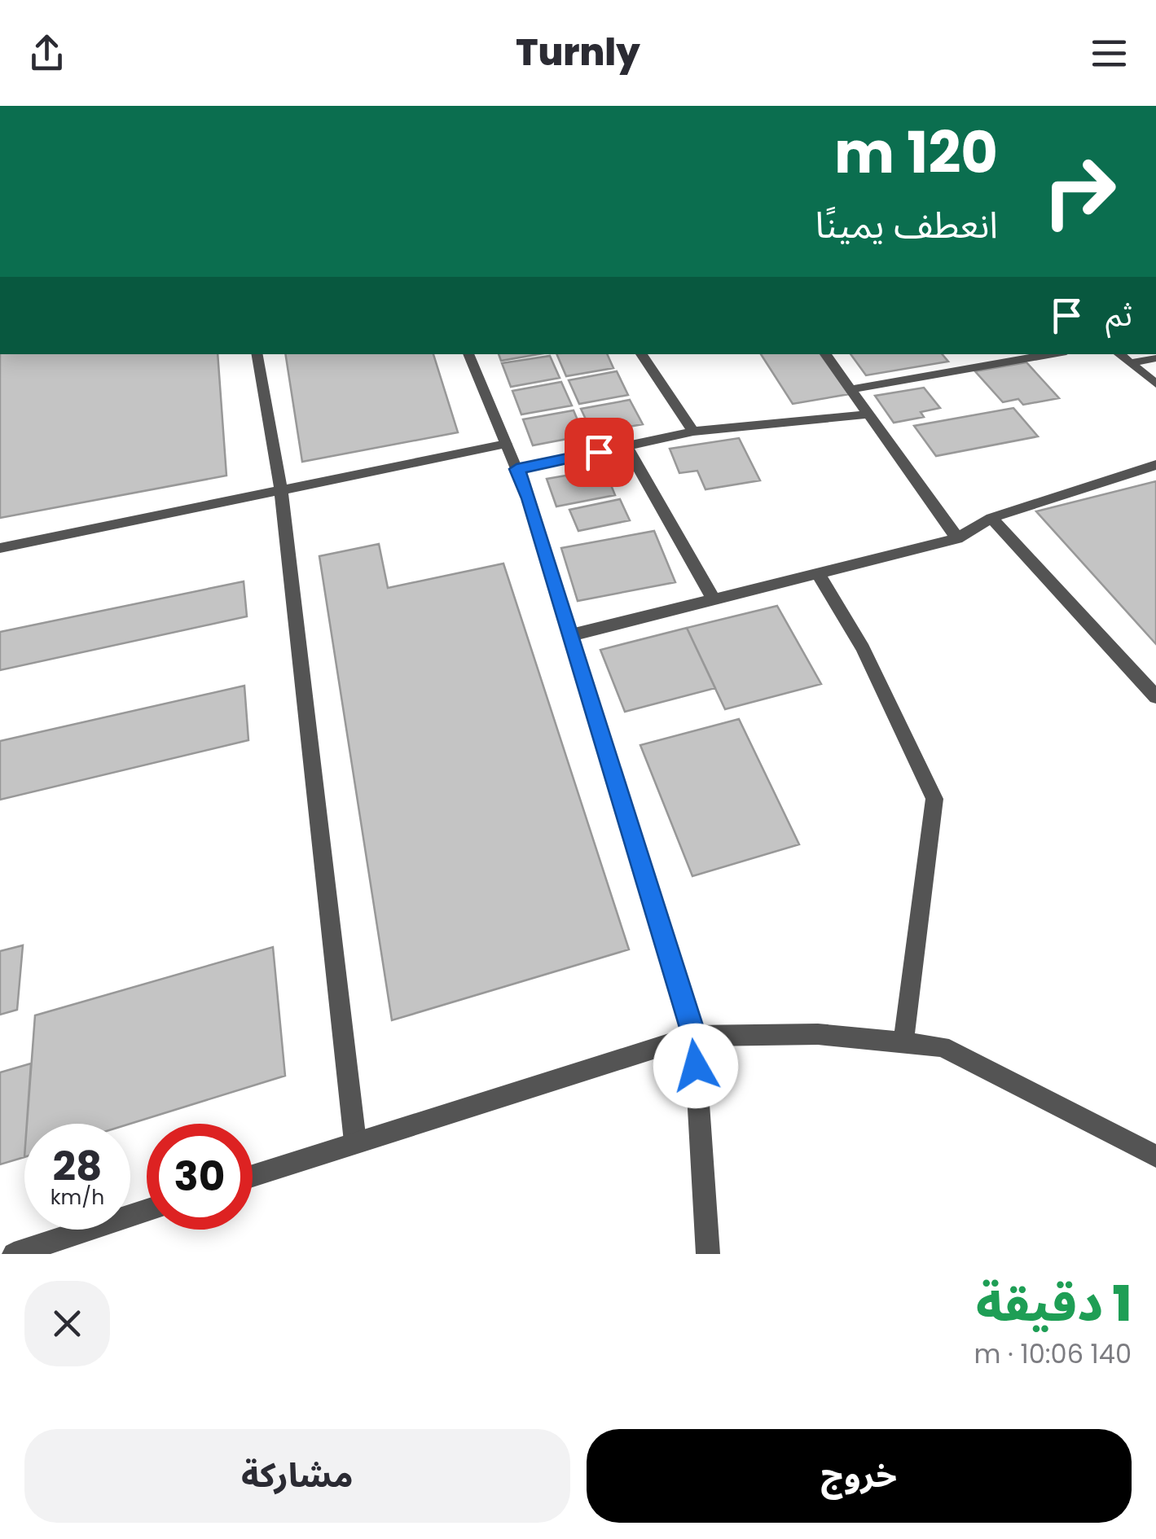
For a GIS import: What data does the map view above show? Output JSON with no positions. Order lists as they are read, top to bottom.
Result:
{
  "page": {
    "header": "Turnly",
    "turn": ["120 m", "انعطف يمينًا"],
    "then": "ثم",
    "speed": "28 km/h",
    "limit": "30",
    "heading": ["1 دقيقة", "140 m · 10:06"],
    "buttons": ["خروج", "مشاركة"]
  }
}
